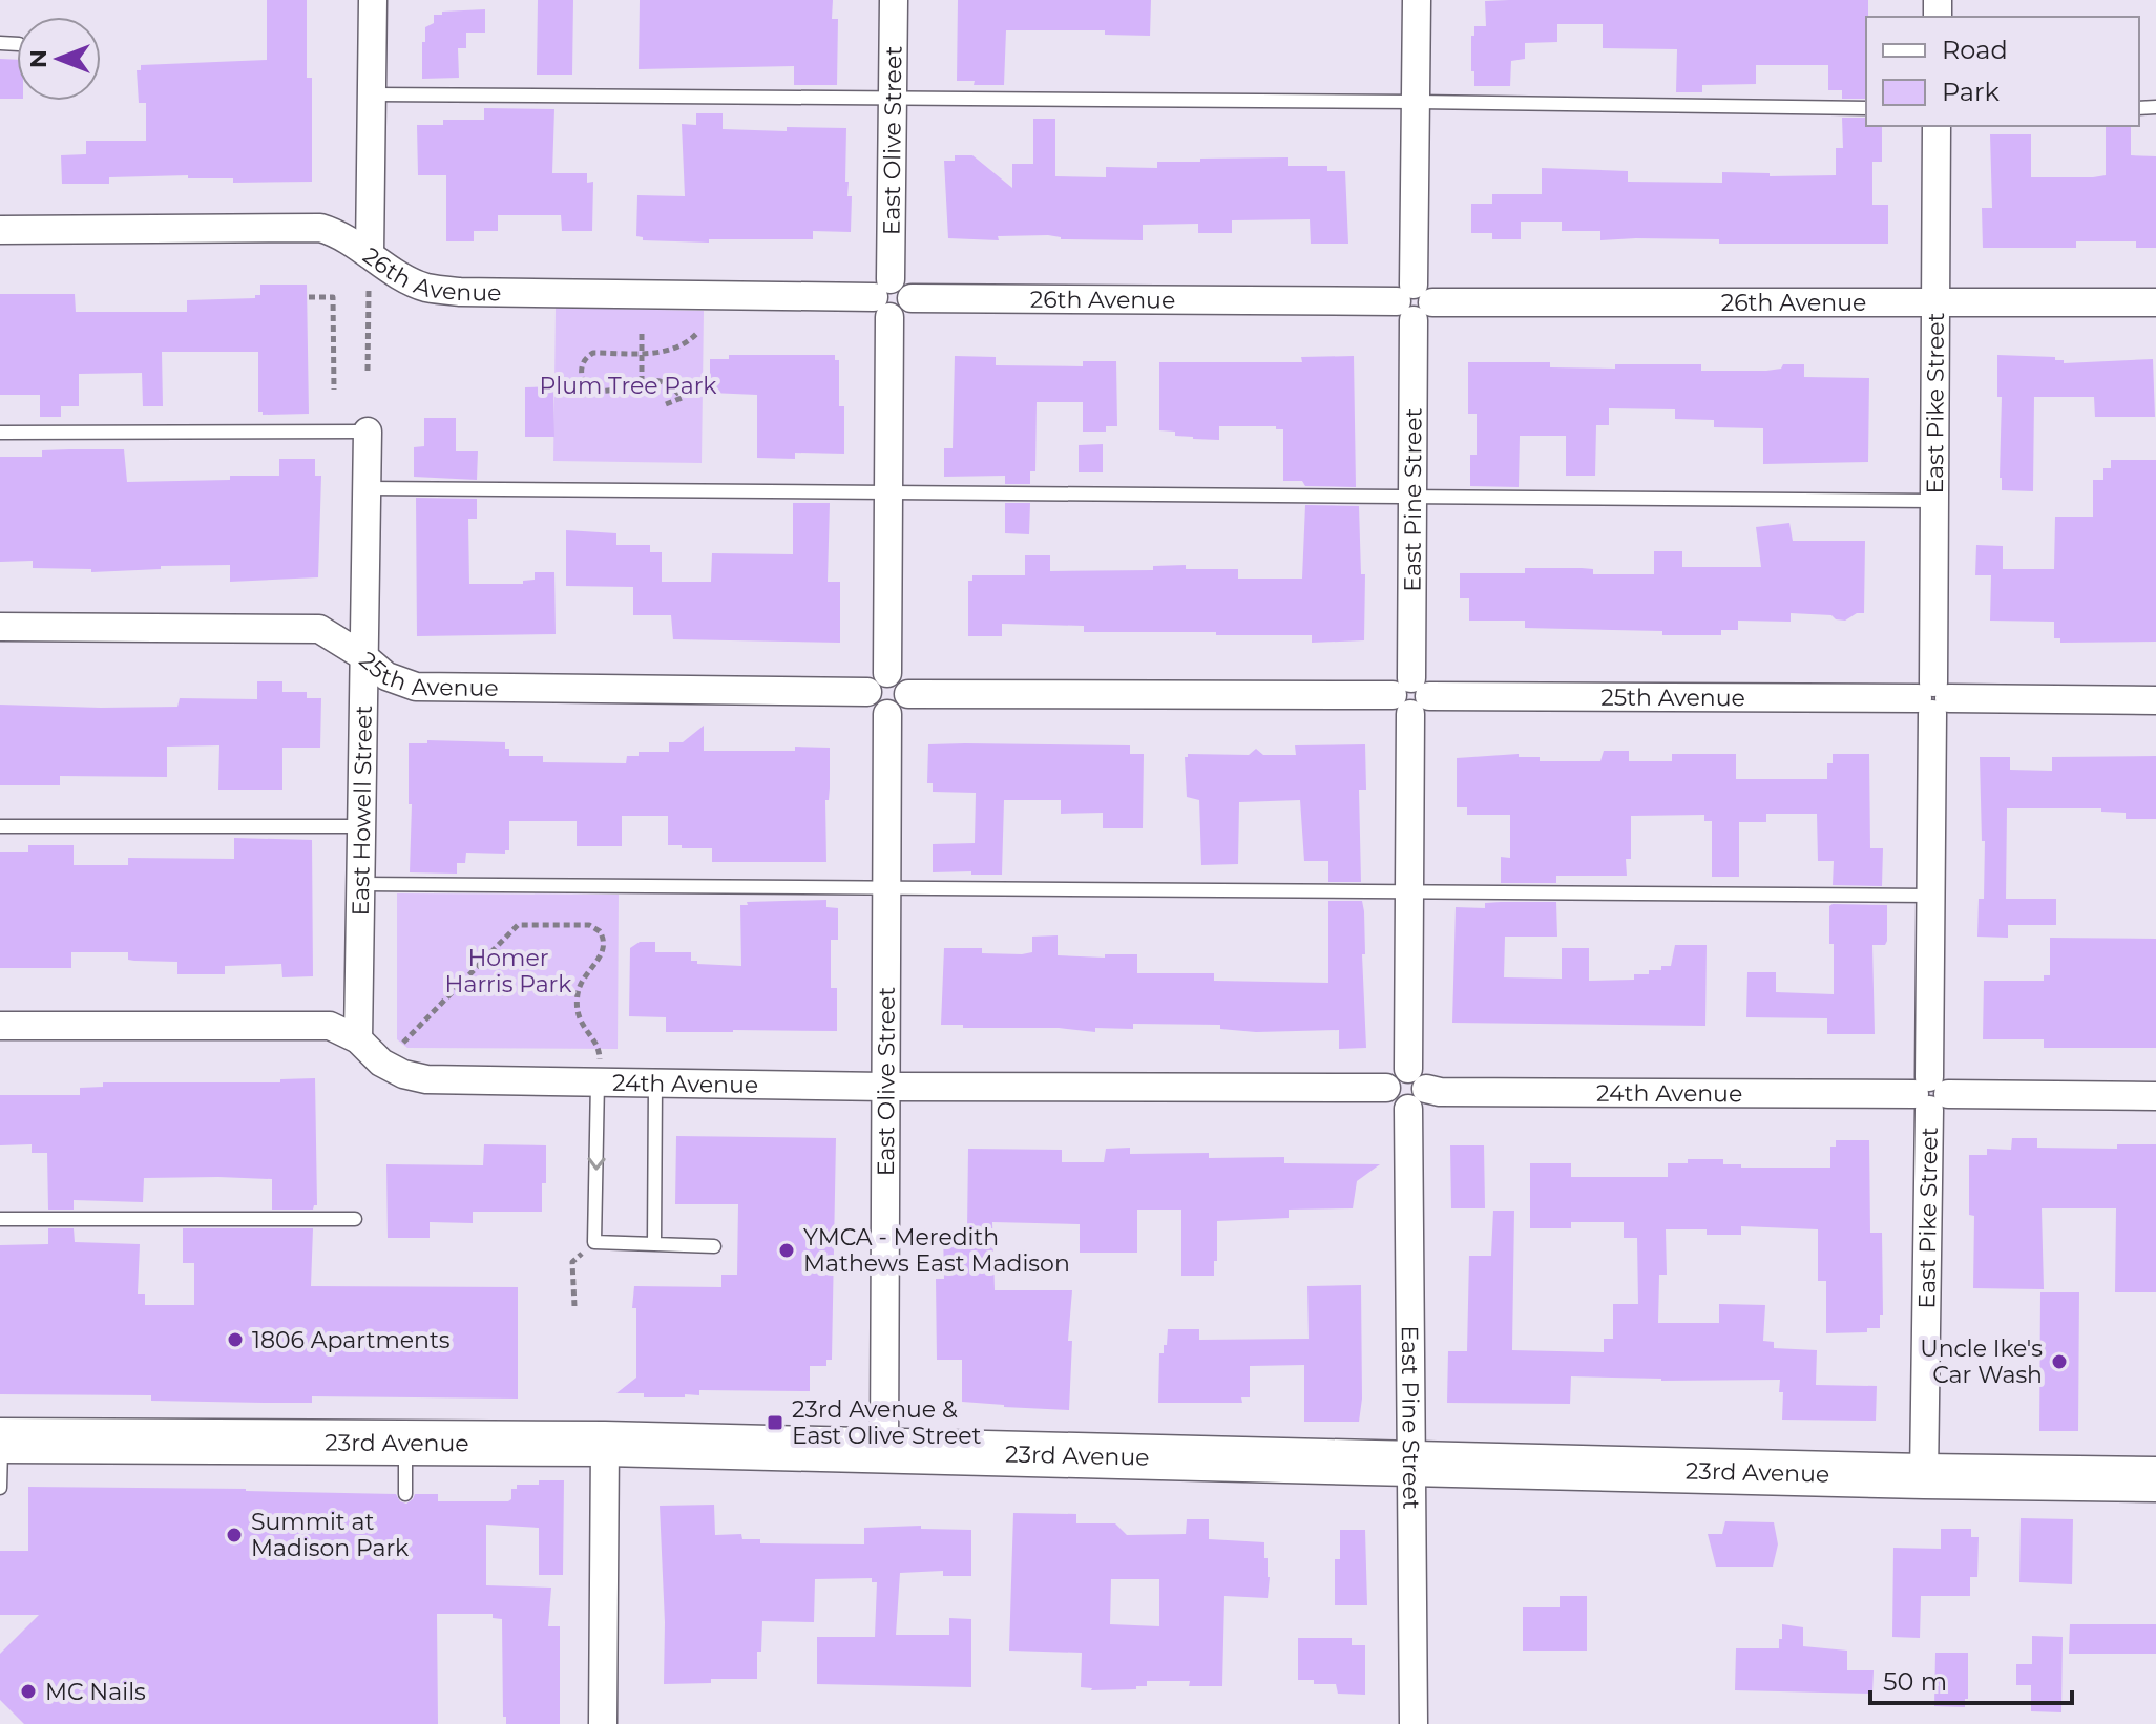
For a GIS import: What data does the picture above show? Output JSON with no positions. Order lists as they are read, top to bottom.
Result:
{
  "streets": {
    "main road": ["23rd Avenue"],
    "street": [
      "East Olive Street",
      "26th Avenue",
      "East Pike Street",
      "East Pine Street",
      "25th Avenue",
      "East Howell Street",
      "24th Avenue"
    ]
  },
  "crossings": [
    ["East Olive Street", "26th Avenue"],
    ["East Olive Street", "25th Avenue"],
    ["East Olive Street", "24th Avenue"],
    ["East Olive Street", "23rd Avenue"],
    ["26th Avenue", "East Pike Street"],
    ["26th Avenue", "East Pine Street"],
    ["East Pike Street", "25th Avenue"],
    ["East Pike Street", "24th Avenue"],
    ["East Pike Street", "23rd Avenue"],
    ["East Pine Street", "25th Avenue"],
    ["East Pine Street", "24th Avenue"],
    ["East Pine Street", "23rd Avenue"],
    ["25th Avenue", "East Howell Street"],
    ["East Howell Street", "24th Avenue"]
  ],
  "parks": ["Plum Tree Park", "Homer Harris Park"],
  "places": {
    "other": [
      "YMCA - Meredith Mathews East Madison",
      "1806 Apartments",
      "Uncle Ike's Car Wash",
      "Summit at Madison Park",
      "MC Nails"
    ],
    "transit": ["23rd Avenue & East Olive Street"]
  },
  "legend": ["Road", "Park"],
  "scale_bar": "50 m",
  "north": "left"
}
